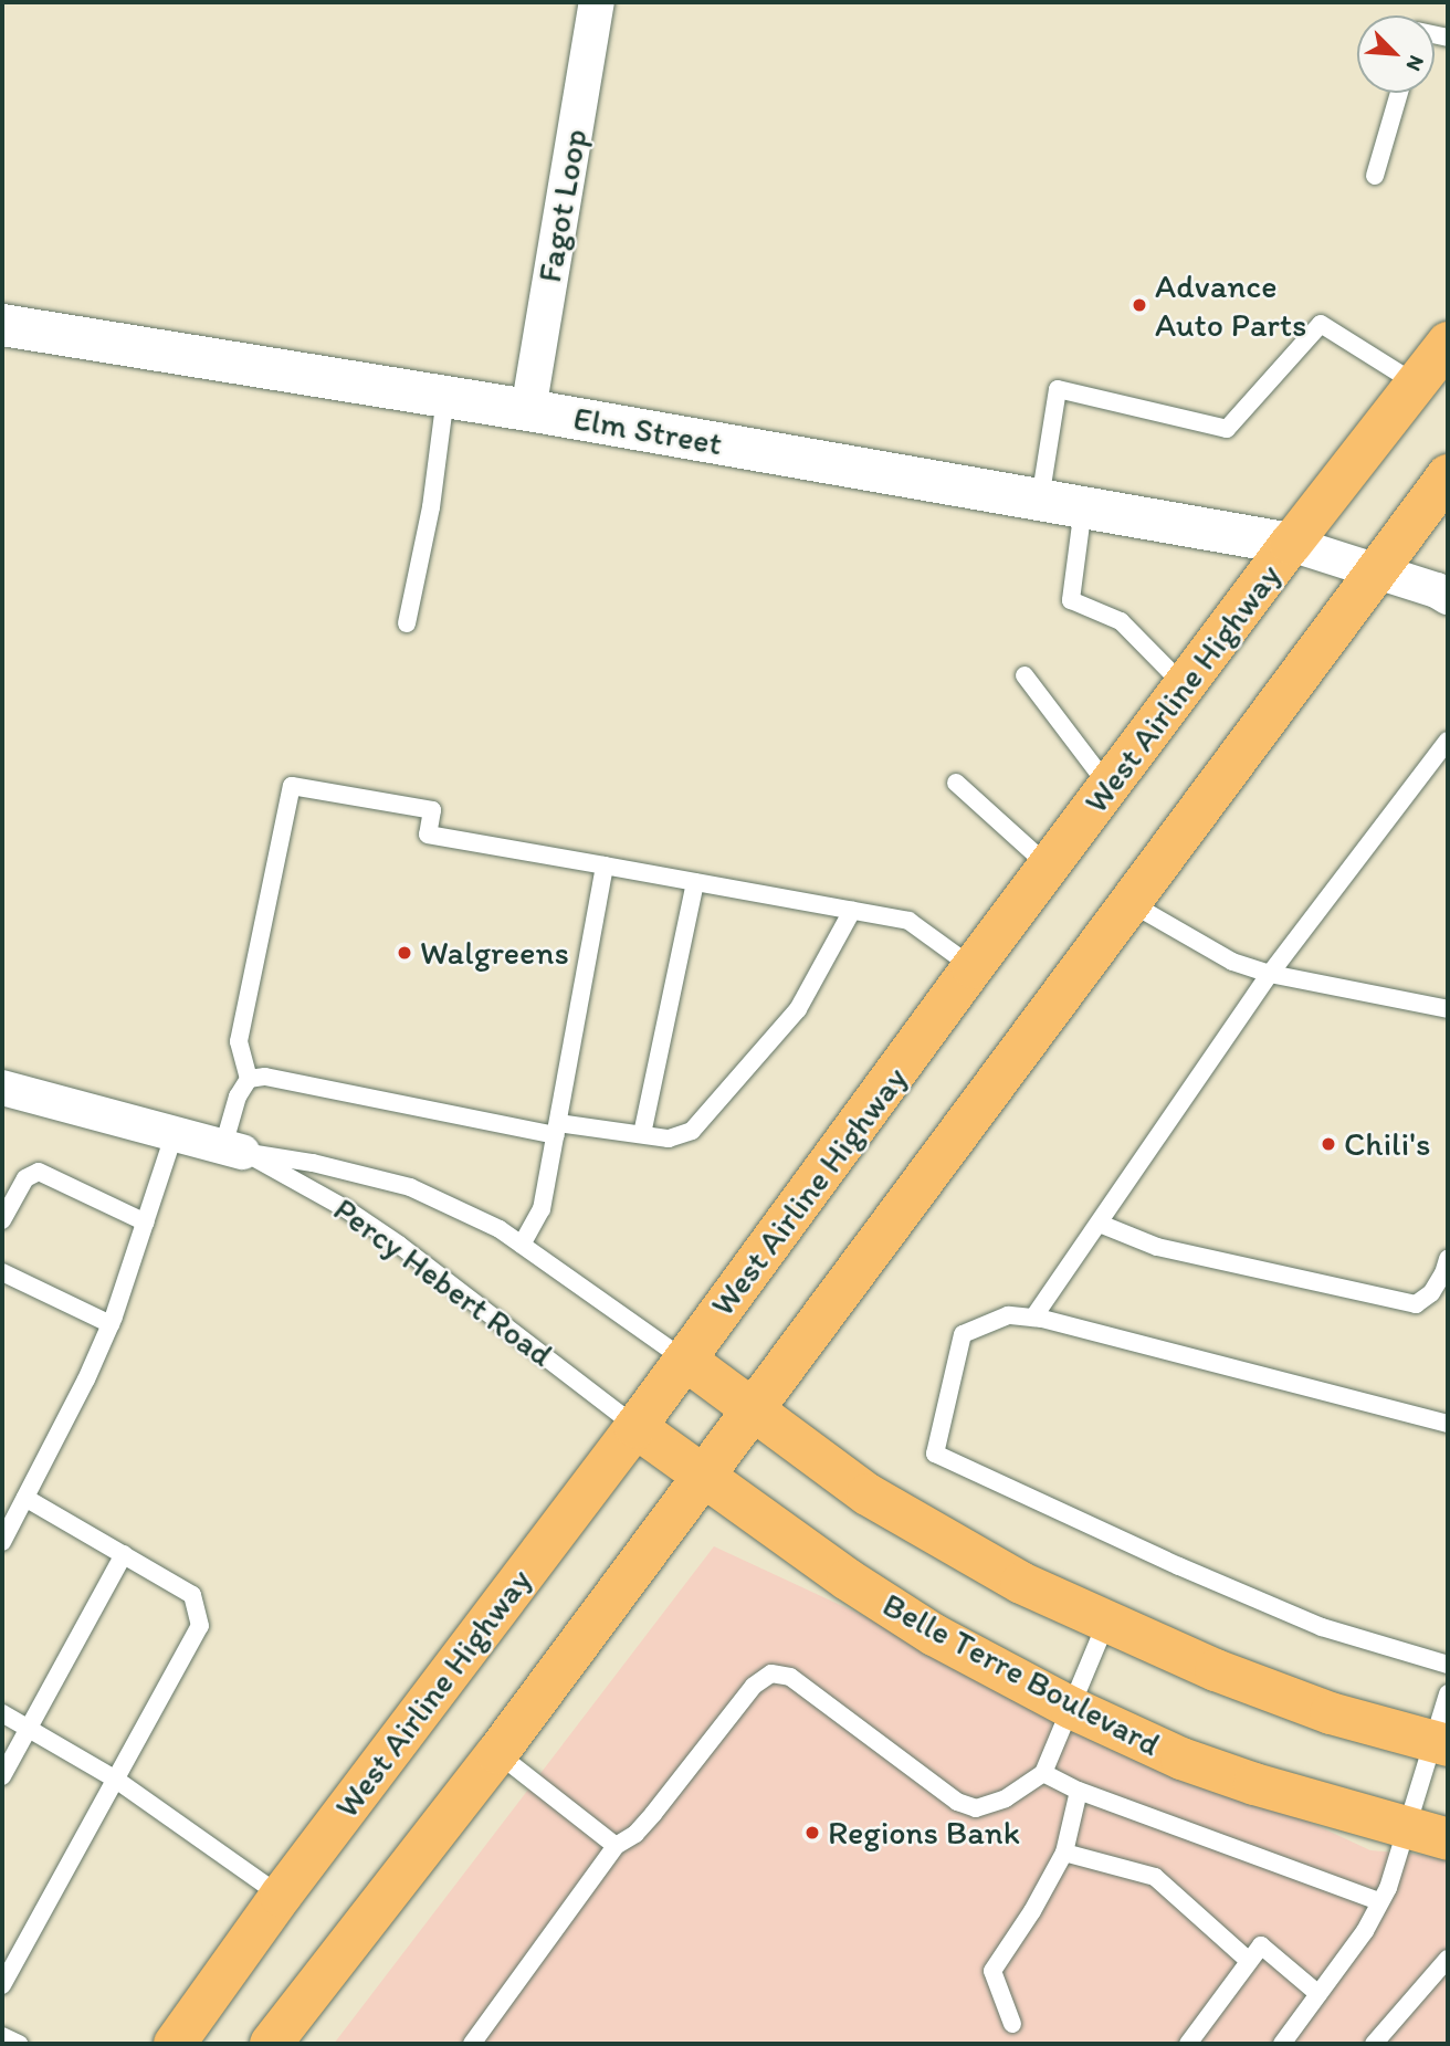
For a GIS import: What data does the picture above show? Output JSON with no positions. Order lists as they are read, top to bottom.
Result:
{
  "streets": {
    "highway": ["West Airline Highway", "Belle Terre Boulevard"],
    "street": ["Fagot Loop", "Elm Street", "Percy Hebert Road"]
  },
  "crossings": [
    ["Fagot Loop", "Elm Street"],
    ["Elm Street", "West Airline Highway"],
    ["West Airline Highway", "Percy Hebert Road"],
    ["West Airline Highway", "Belle Terre Boulevard"],
    ["Percy Hebert Road", "Belle Terre Boulevard"]
  ],
  "places": [
    "Advance Auto Parts",
    "Walgreens",
    "Chili's",
    "Regions Bank"
  ],
  "north": "bottom right"
}
